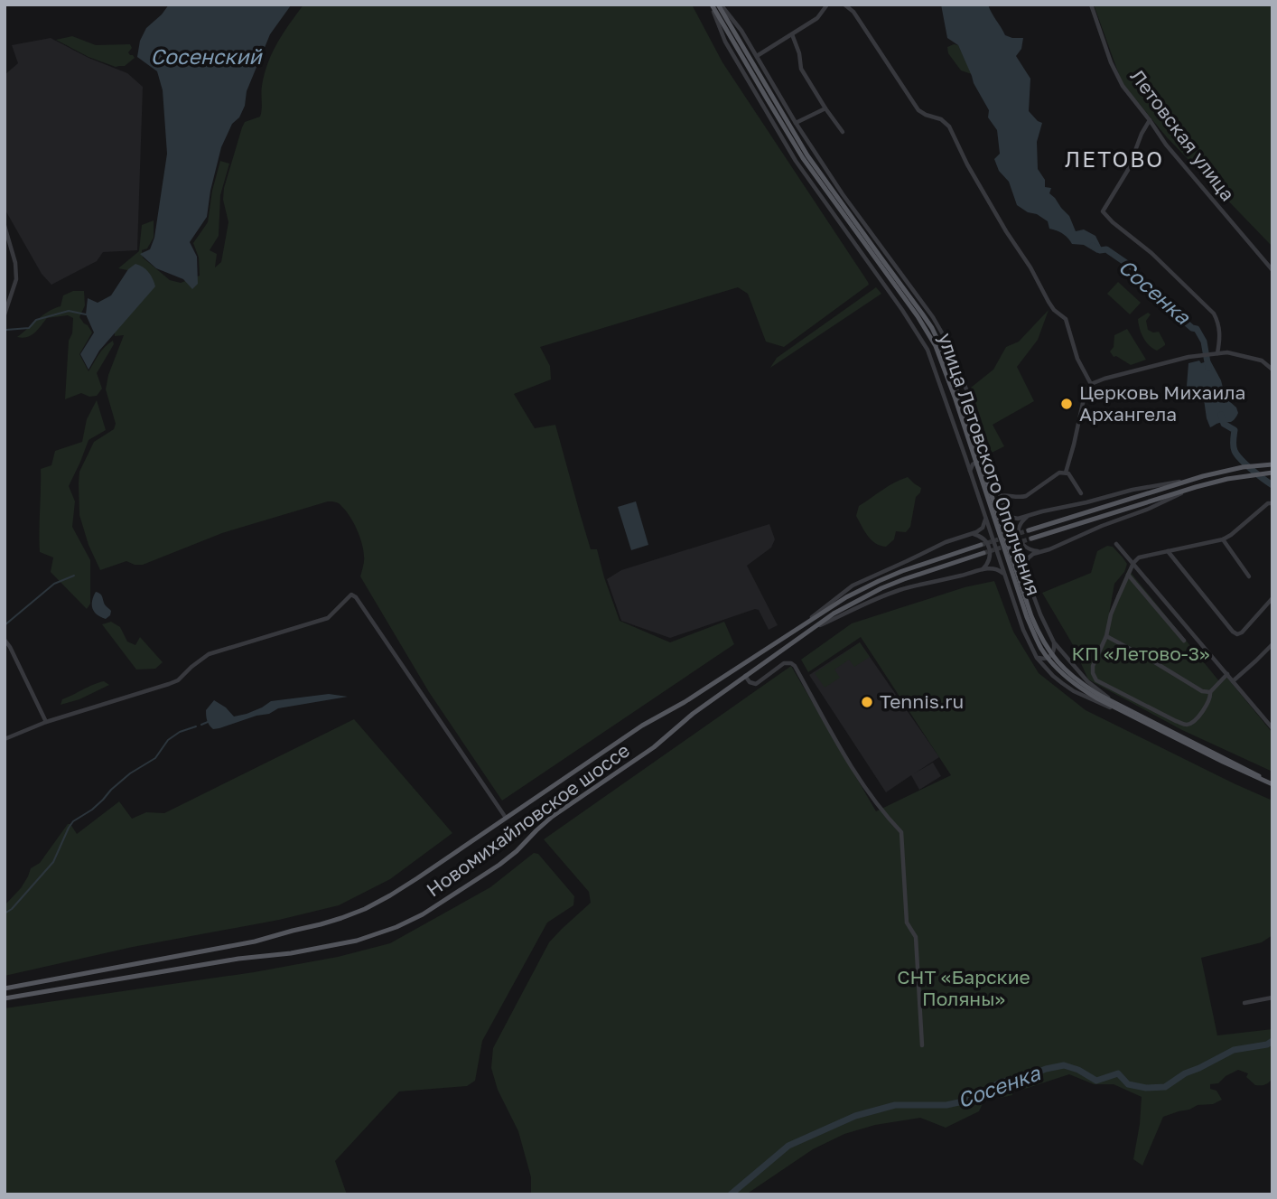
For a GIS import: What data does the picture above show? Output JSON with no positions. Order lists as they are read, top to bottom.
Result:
{
  "streets": {
    "main road": ["улица Летовского Ополчения", "Новомихайловское шоссе"],
    "street": ["Летовская улица"]
  },
  "districts": ["ЛЕТОВО"],
  "water": ["Сосенский", "Сосенка"],
  "parks": ["КП «Летово-3»", "СНТ «Барские Поляны»"],
  "places": ["Церковь Михаила Архангела", "Tennis.ru"]
}
